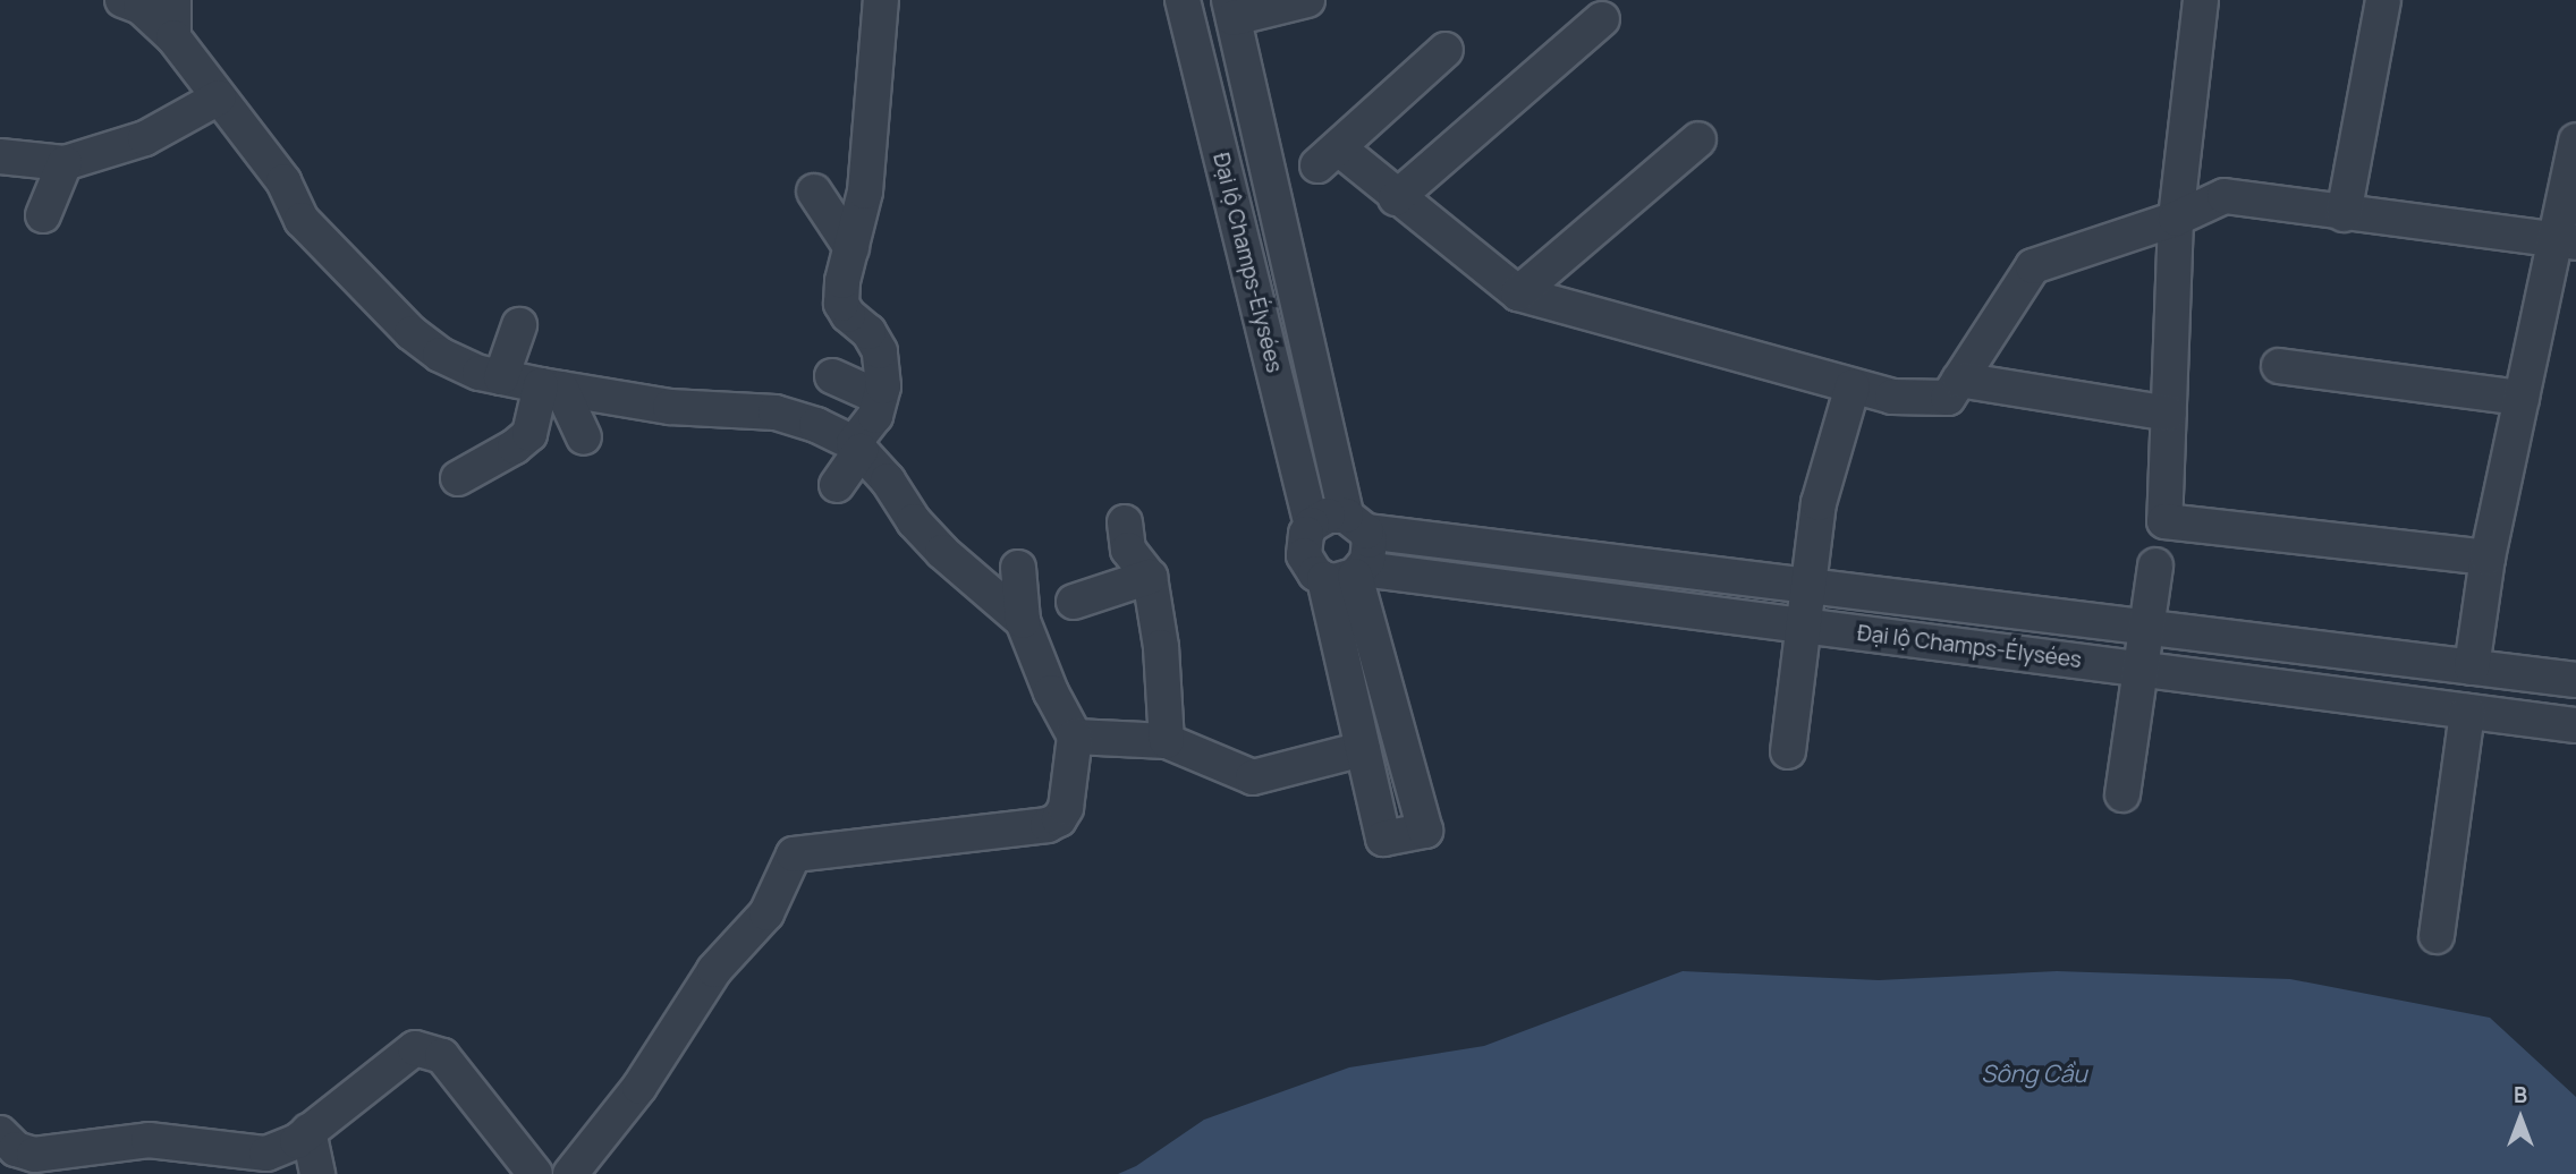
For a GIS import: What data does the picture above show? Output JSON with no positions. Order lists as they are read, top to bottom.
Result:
{
  "streets": {
    "street": ["Đại lộ Champs-Élysées"]
  },
  "water": ["Sông Cầu"],
  "north": "top"
}
